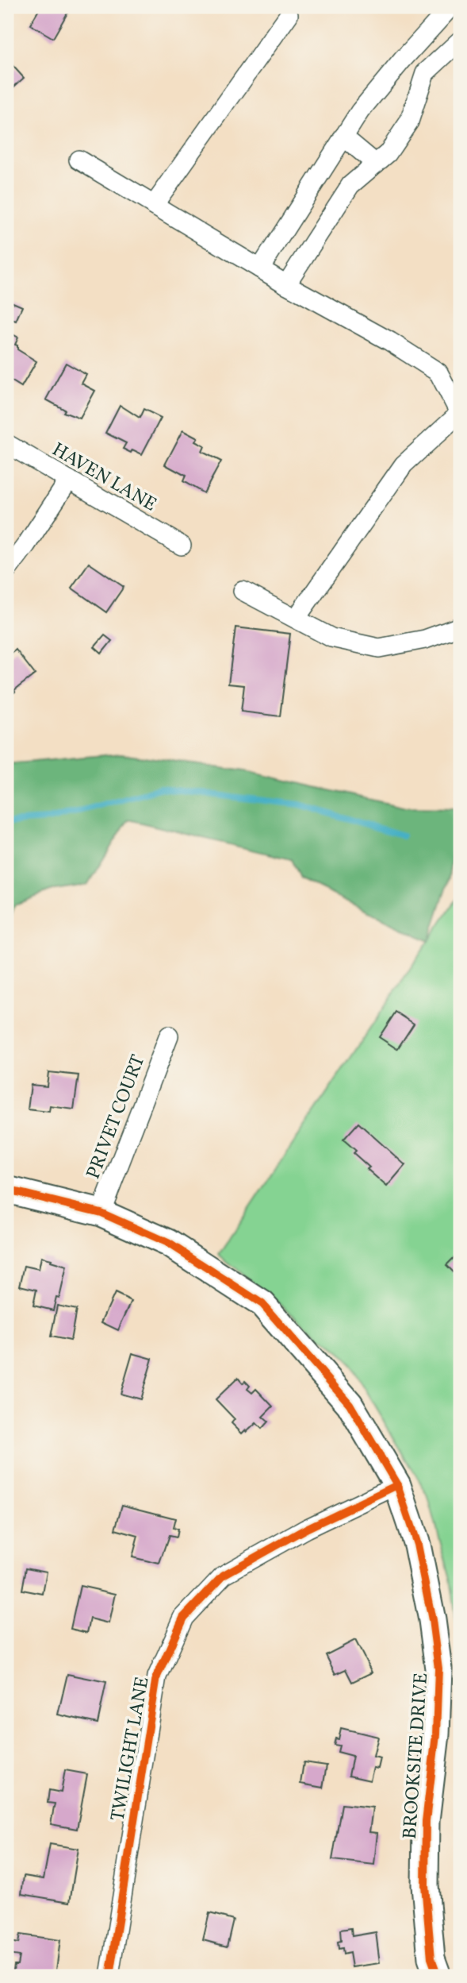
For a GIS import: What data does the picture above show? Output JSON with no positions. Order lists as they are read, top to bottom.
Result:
{
  "streets": {
    "street": [
      "HAVEN LANE",
      "PRIVET COURT",
      "TWILIGHT LANE",
      "BROOKSITE DRIVE"
    ]
  },
  "crossings": [
    ["PRIVET COURT", "BROOKSITE DRIVE"],
    ["TWILIGHT LANE", "BROOKSITE DRIVE"]
  ]
}
